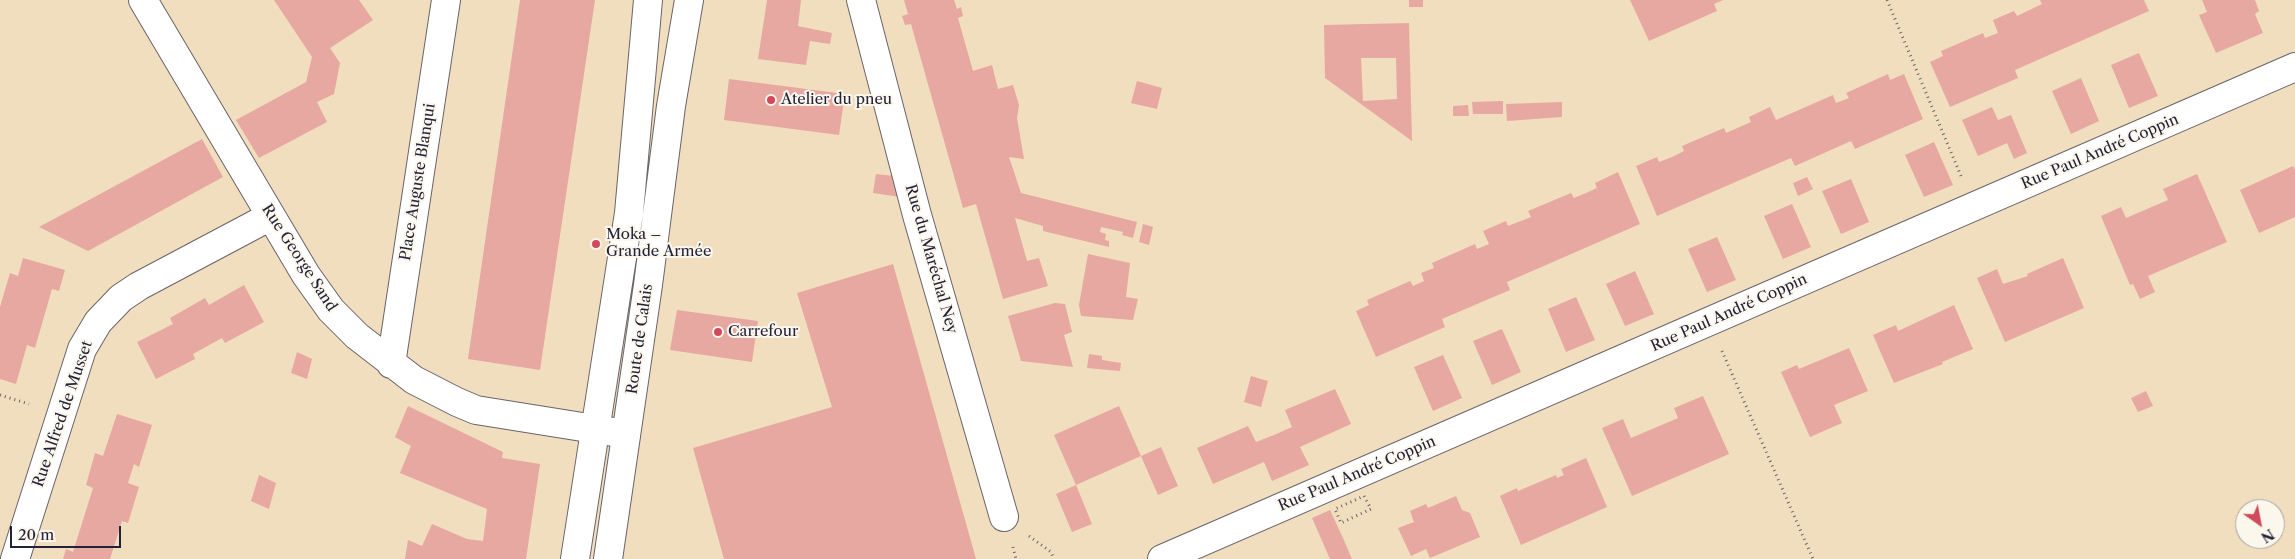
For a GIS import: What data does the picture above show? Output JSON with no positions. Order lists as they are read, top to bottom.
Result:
{
  "streets": {
    "street": [
      "Rue Paul André Coppin",
      "Place Auguste Blanqui",
      "Rue George Sand",
      "Rue du Maréchal Ney",
      "Route de Calais",
      "Rue Alfred de Musset"
    ]
  },
  "crossings": [
    ["Place Auguste Blanqui", "Rue George Sand"],
    ["Rue George Sand", "Route de Calais"],
    ["Rue George Sand", "Rue Alfred de Musset"]
  ],
  "places": ["Atelier du pneu", "Moka – Grande Armée", "Carrefour"],
  "scale_bar": "20 m",
  "north": "bottom right"
}
